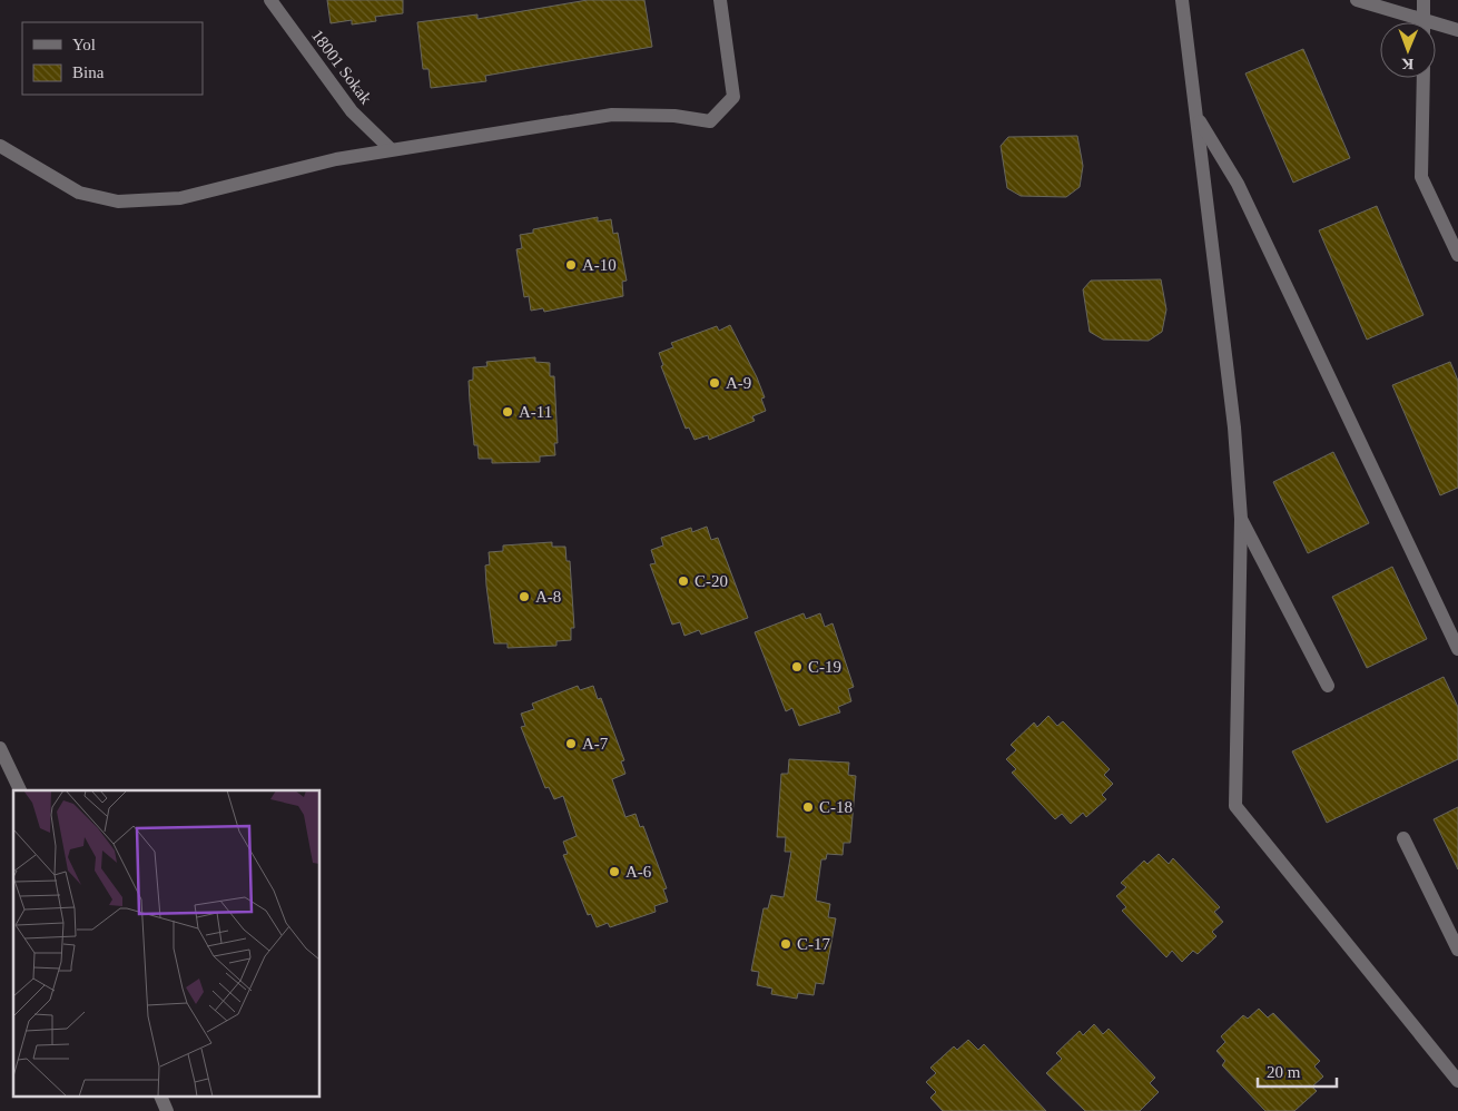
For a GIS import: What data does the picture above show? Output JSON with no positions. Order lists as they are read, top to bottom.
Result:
{
  "streets": {
    "street": ["18001 Sokak"]
  },
  "places": [
    "A-10",
    "A-9",
    "A-11",
    "C-20",
    "A-8",
    "C-19",
    "A-7",
    "C-18",
    "A-6",
    "C-17"
  ],
  "legend": ["Yol", "Bina"],
  "scale_bar": "20 m",
  "north": "bottom"
}
